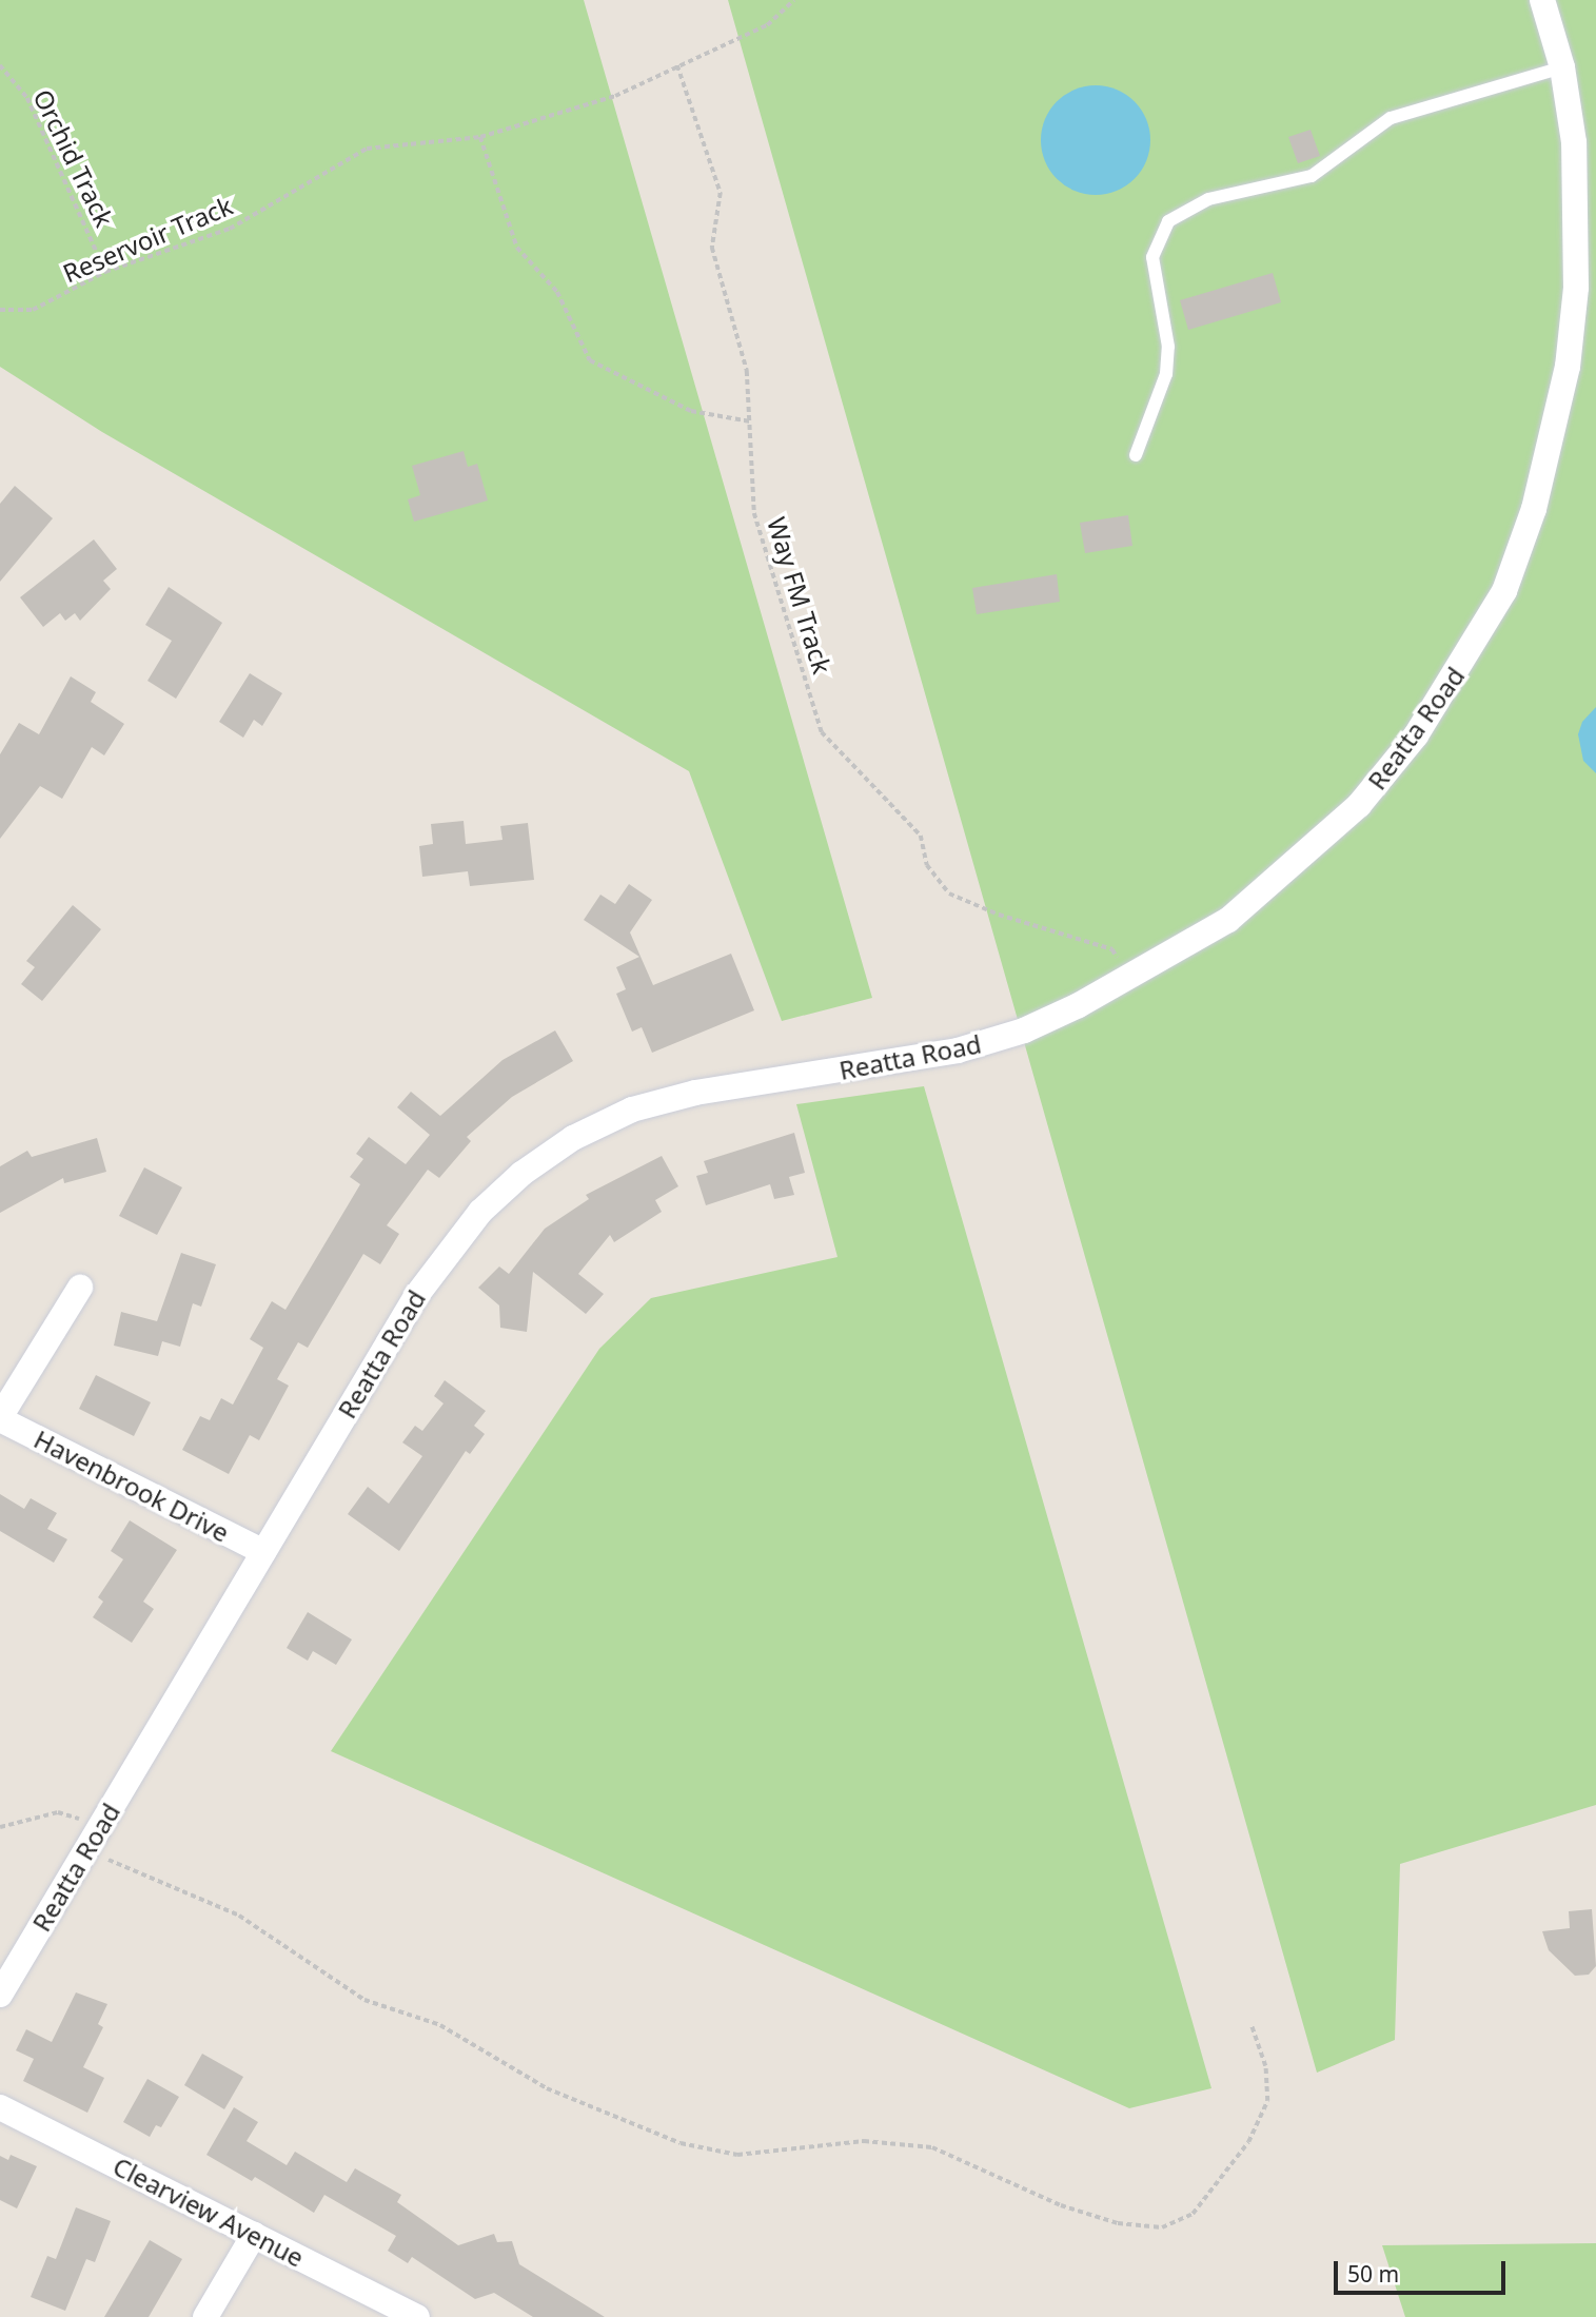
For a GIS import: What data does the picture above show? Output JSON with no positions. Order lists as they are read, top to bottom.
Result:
{
  "streets": {
    "street": ["Reatta Road", "Havenbrook Drive", "Clearview Avenue"],
    "path": ["Orchid Track", "Reservoir Track", "Way FM Track"]
  },
  "crossings": [
    ["Orchid Track", "Reservoir Track"],
    ["Reservoir Track", "Way FM Track"],
    ["Way FM Track", "Reatta Road"],
    ["Reatta Road", "Havenbrook Drive"]
  ],
  "scale_bar": "50 m"
}
